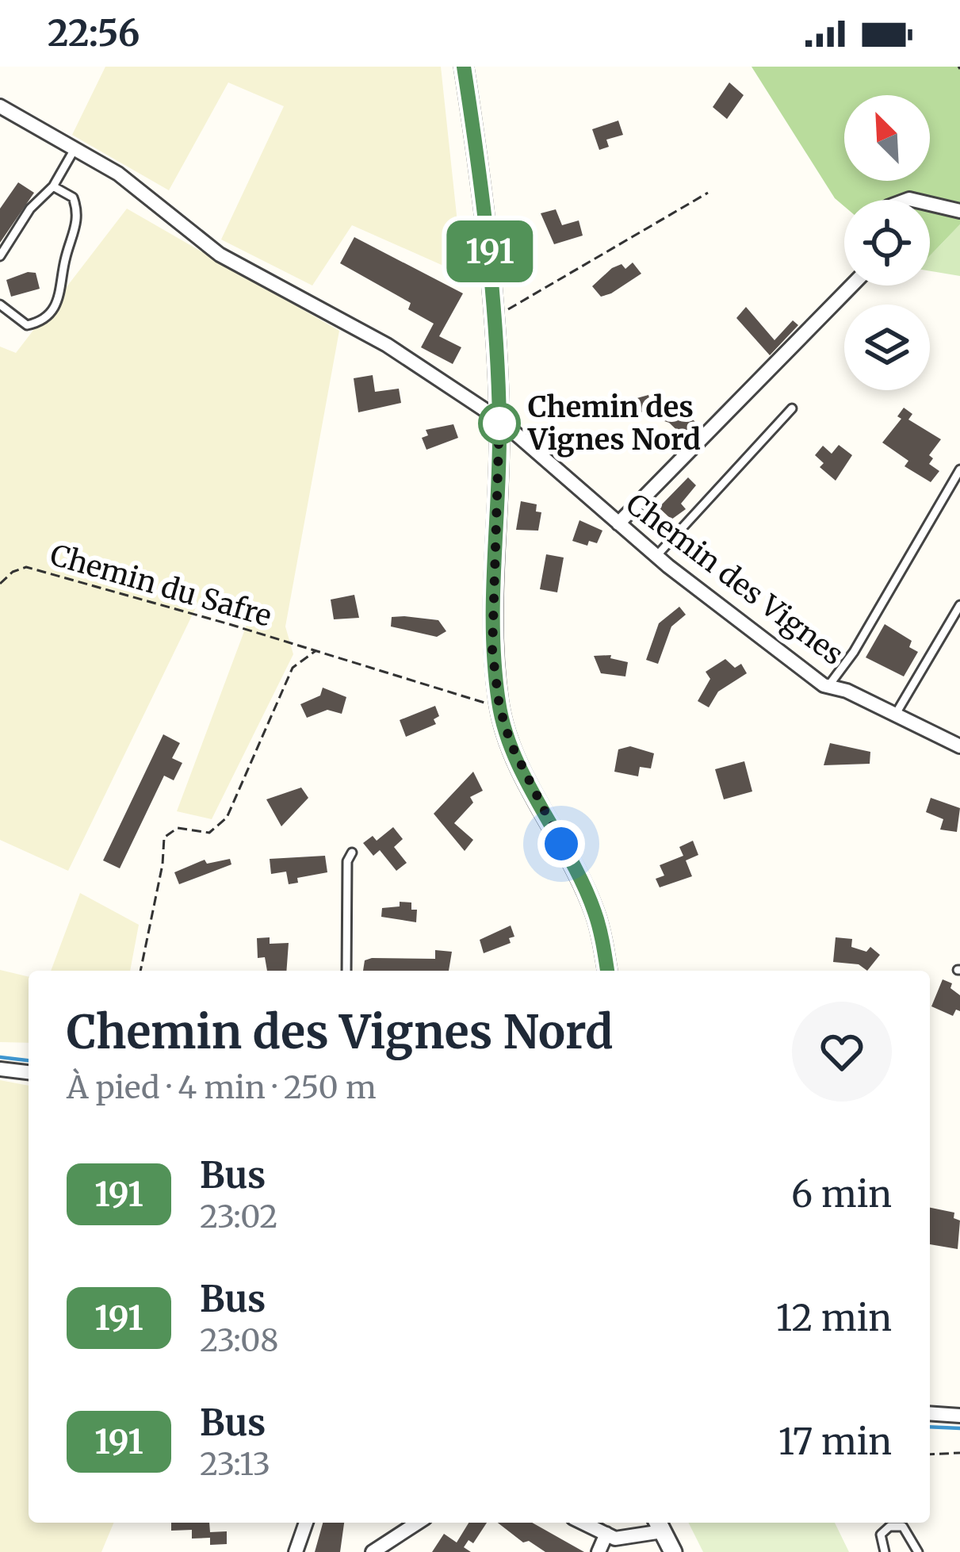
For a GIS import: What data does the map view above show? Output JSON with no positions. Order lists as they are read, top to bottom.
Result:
{
  "streets": {
    "street": ["Chemin des Vignes"],
    "path": ["Chemin du Safre"]
  },
  "places": ["Chemin des Vignes Nord"],
  "lines": ["bus line 191"],
  "north": "top left",
  "page": {
    "status": "22:56",
    "on_map": "191",
    "heading": ["Chemin des Vignes Nord", "À pied · 4 min · 250 m"],
    "list": [
      {
        "mark": "191",
        "name": "Bus",
        "note": "23:02",
        "value": "6 min"
      },
      {
        "mark": "191",
        "name": "Bus",
        "note": "23:08",
        "value": "12 min"
      },
      {
        "mark": "191",
        "name": "Bus",
        "note": "23:13",
        "value": "17 min"
      }
    ]
  }
}
